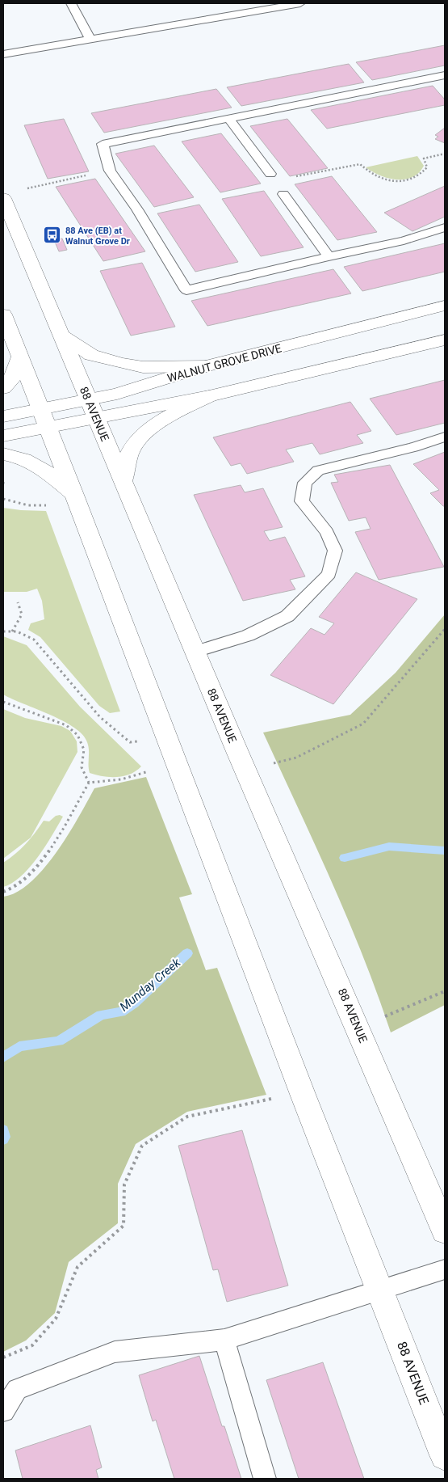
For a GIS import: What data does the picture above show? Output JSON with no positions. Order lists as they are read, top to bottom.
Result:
{
  "streets": {
    "main road": ["WALNUT GROVE DRIVE", "88 AVENUE"]
  },
  "crossings": [
    ["WALNUT GROVE DRIVE", "88 AVENUE"]
  ],
  "water": ["Munday Creek"],
  "places": {
    "bus stop": ["88 Ave (EB) at Walnut Grove Dr"]
  }
}
